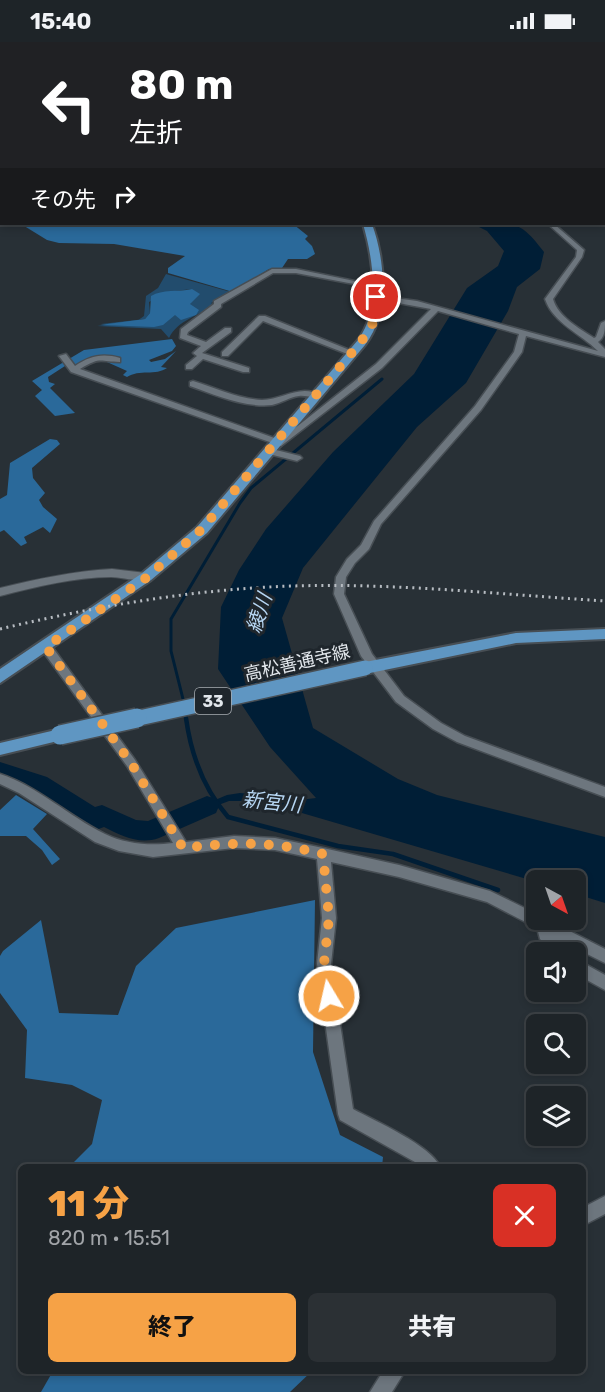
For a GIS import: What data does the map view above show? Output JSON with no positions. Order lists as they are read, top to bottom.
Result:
{
  "streets": {
    "main road": ["高松善通寺線", "33"]
  },
  "water": ["綾川", "新宮川"],
  "north": "bottom right",
  "page": {
    "status": "15:40",
    "turn": ["80 m", "左折"],
    "then": "その先",
    "heading": ["11 分", "820 m · 15:51"],
    "buttons": ["終了", "共有"]
  }
}
